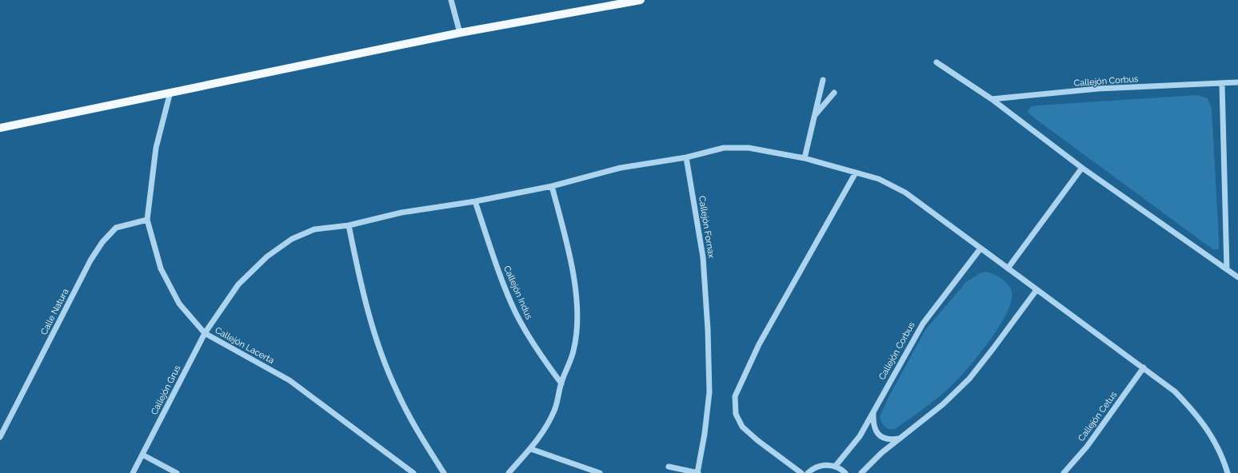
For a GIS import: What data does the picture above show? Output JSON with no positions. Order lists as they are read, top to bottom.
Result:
{
  "streets": {
    "street": [
      "Callejón Corbus",
      "Callejón Fornax",
      "Callejón Indus",
      "Calle Natura",
      "Callejón Lacerta",
      "Callejón Grus",
      "Callejón Cetus"
    ]
  },
  "crossings": [
    ["Callejón Indus", "Callejón Lacerta"],
    ["Callejón Lacerta", "Callejón Grus"]
  ]
}
